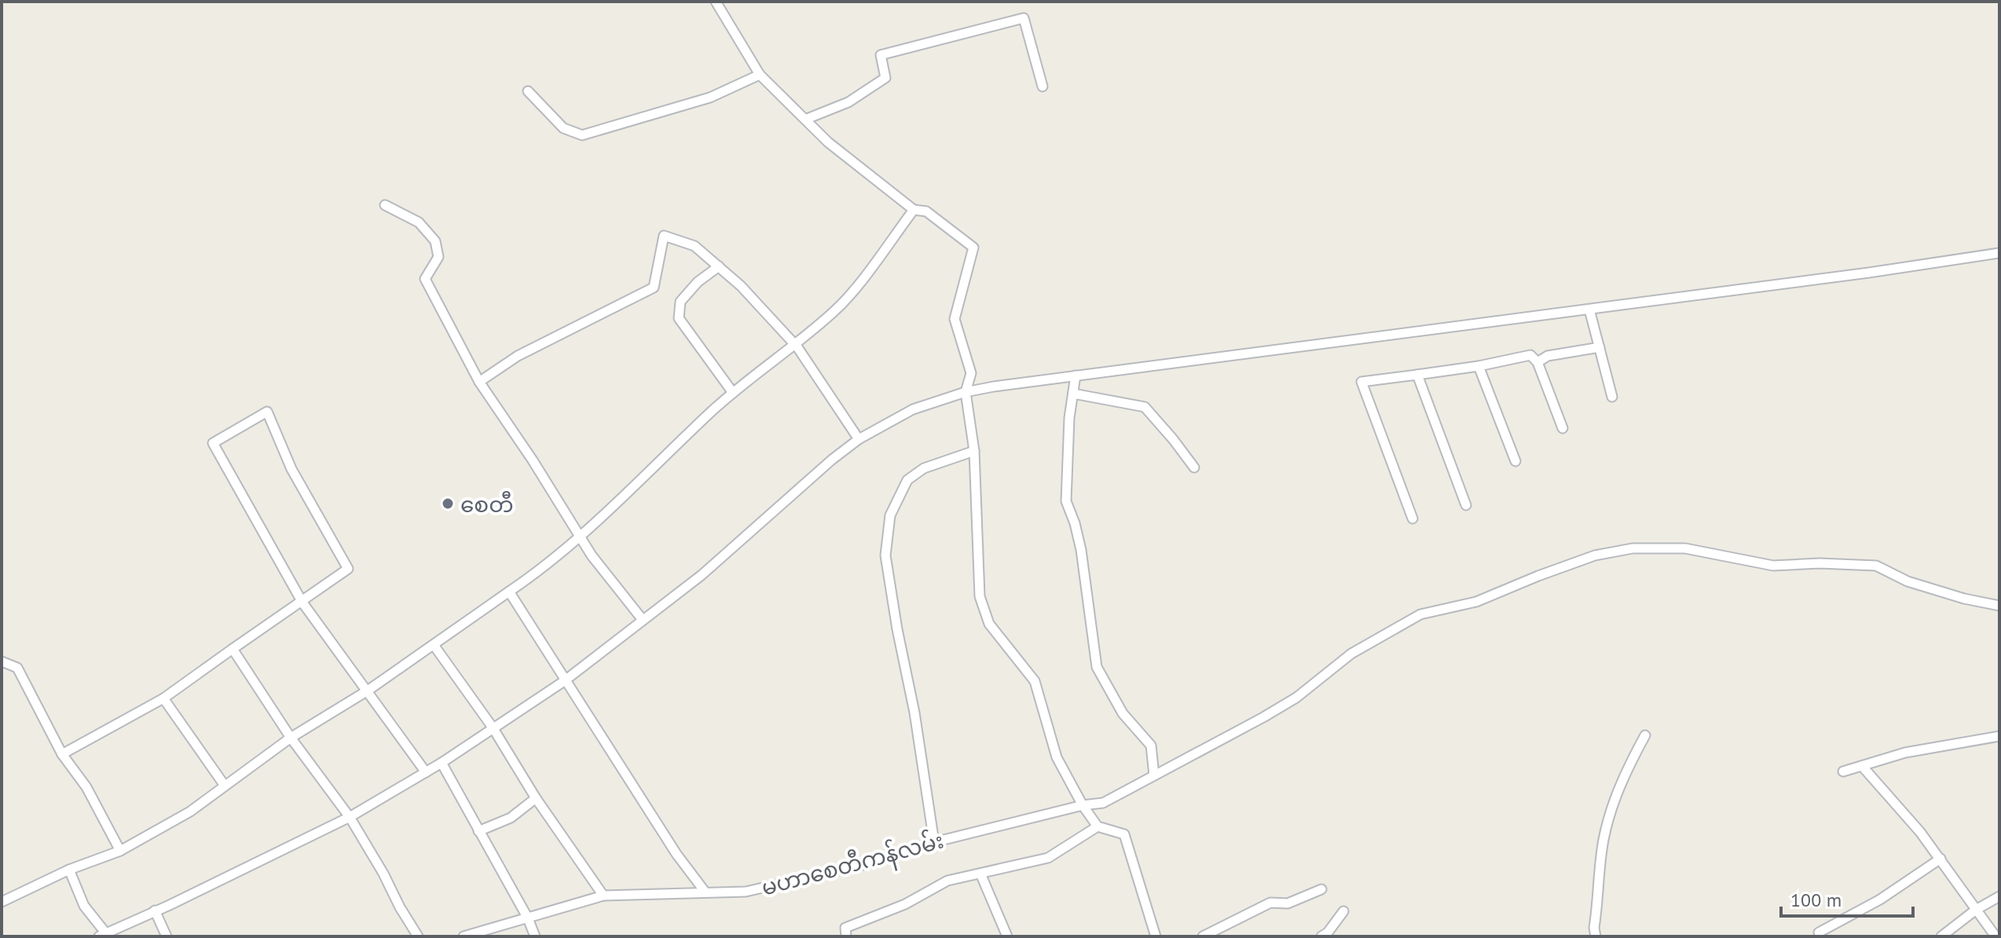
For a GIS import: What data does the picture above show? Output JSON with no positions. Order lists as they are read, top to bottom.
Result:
{
  "streets": {
    "street": ["မဟာစေတီကန်လမ်း"]
  },
  "places": ["စေတီ"],
  "scale_bar": "100 m"
}
